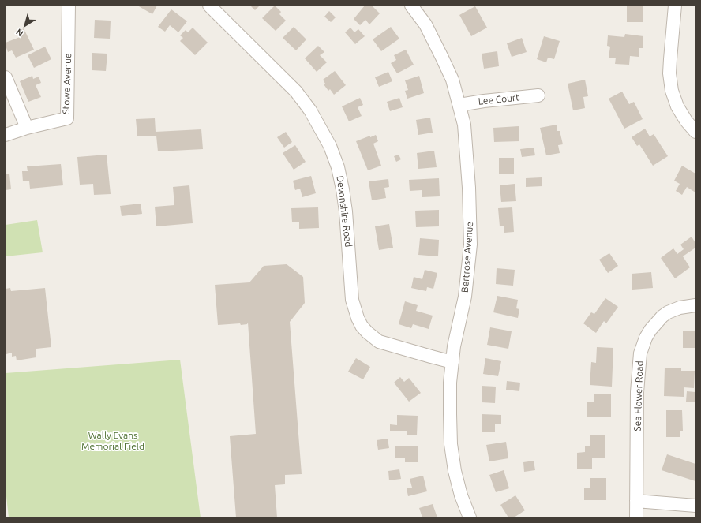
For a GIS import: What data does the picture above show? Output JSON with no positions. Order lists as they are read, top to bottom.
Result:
{
  "streets": {
    "street": [
      "Stowe Avenue",
      "Lee Court",
      "Devonshire Road",
      "Bertrose Avenue",
      "Sea Flower Road"
    ]
  },
  "crossings": [
    ["Lee Court", "Bertrose Avenue"],
    ["Devonshire Road", "Bertrose Avenue"]
  ],
  "parks": ["Wally Evans Memorial Field"],
  "north": "bottom left"
}
